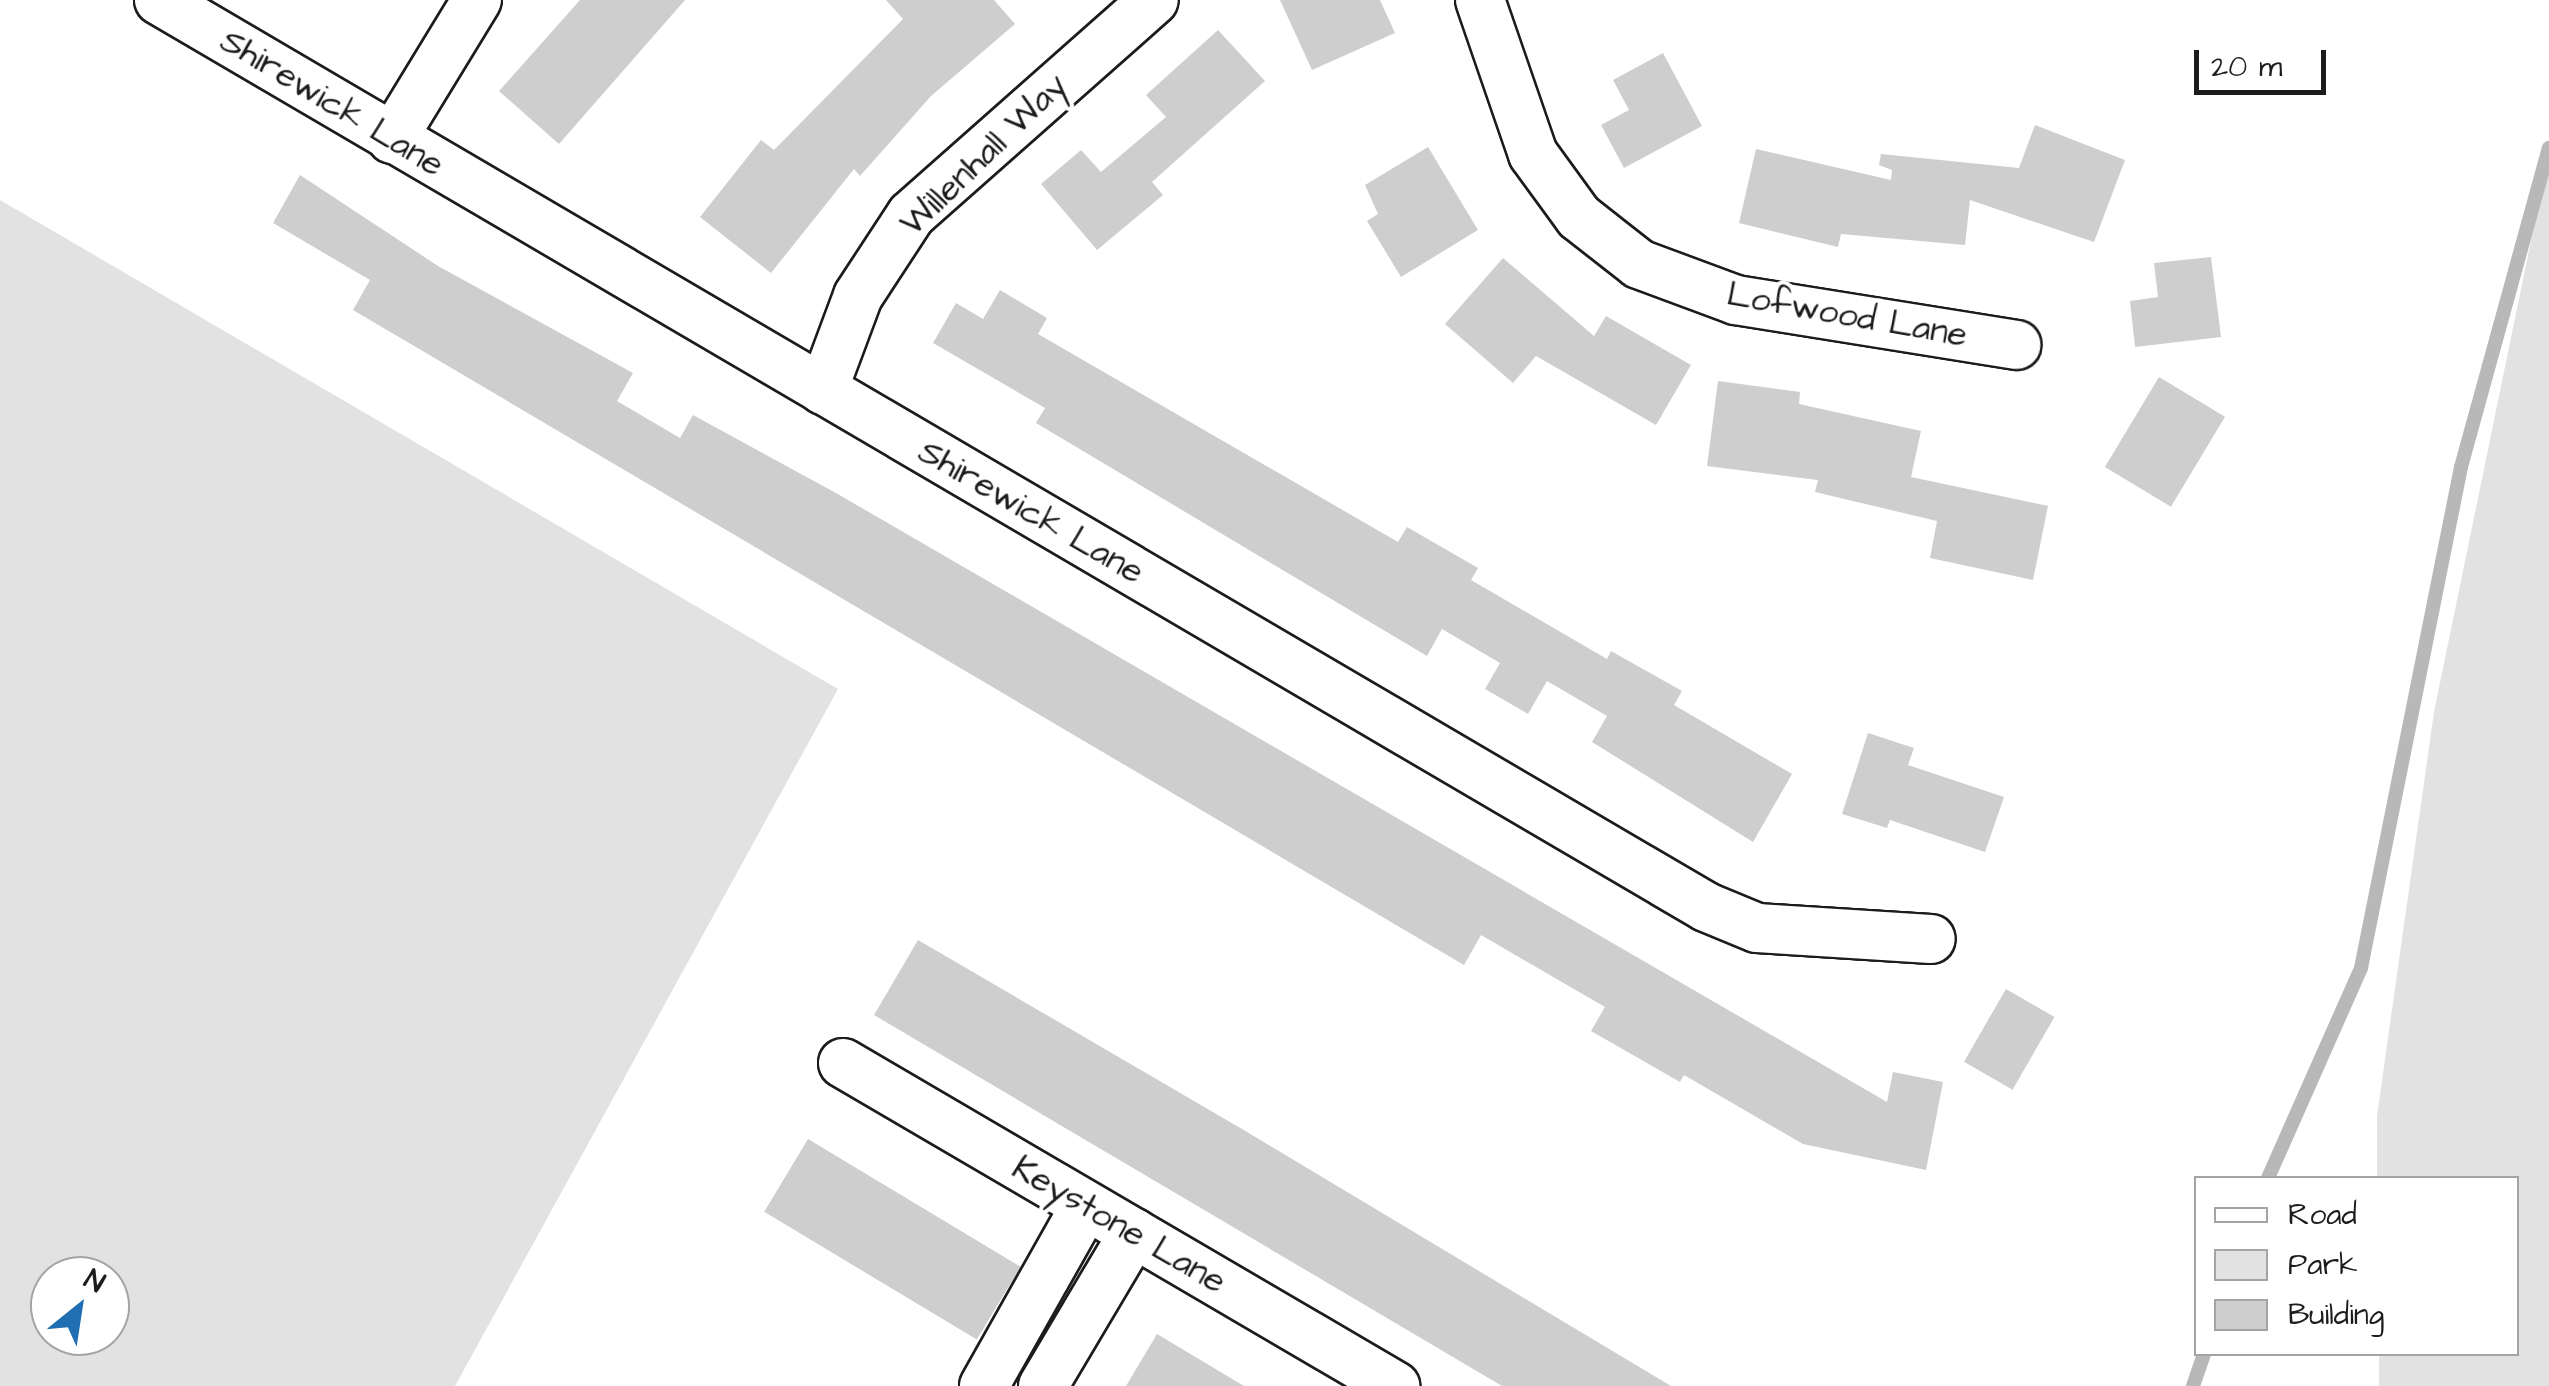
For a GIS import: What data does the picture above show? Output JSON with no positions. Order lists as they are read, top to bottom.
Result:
{
  "streets": {
    "street": [
      "Shirewick Lane",
      "Willenhall Way",
      "Lofwood Lane",
      "Keystone Lane"
    ]
  },
  "crossings": [
    ["Shirewick Lane", "Willenhall Way"]
  ],
  "legend": ["Road", "Park", "Building"],
  "scale_bar": "20 m",
  "north": "top right"
}
